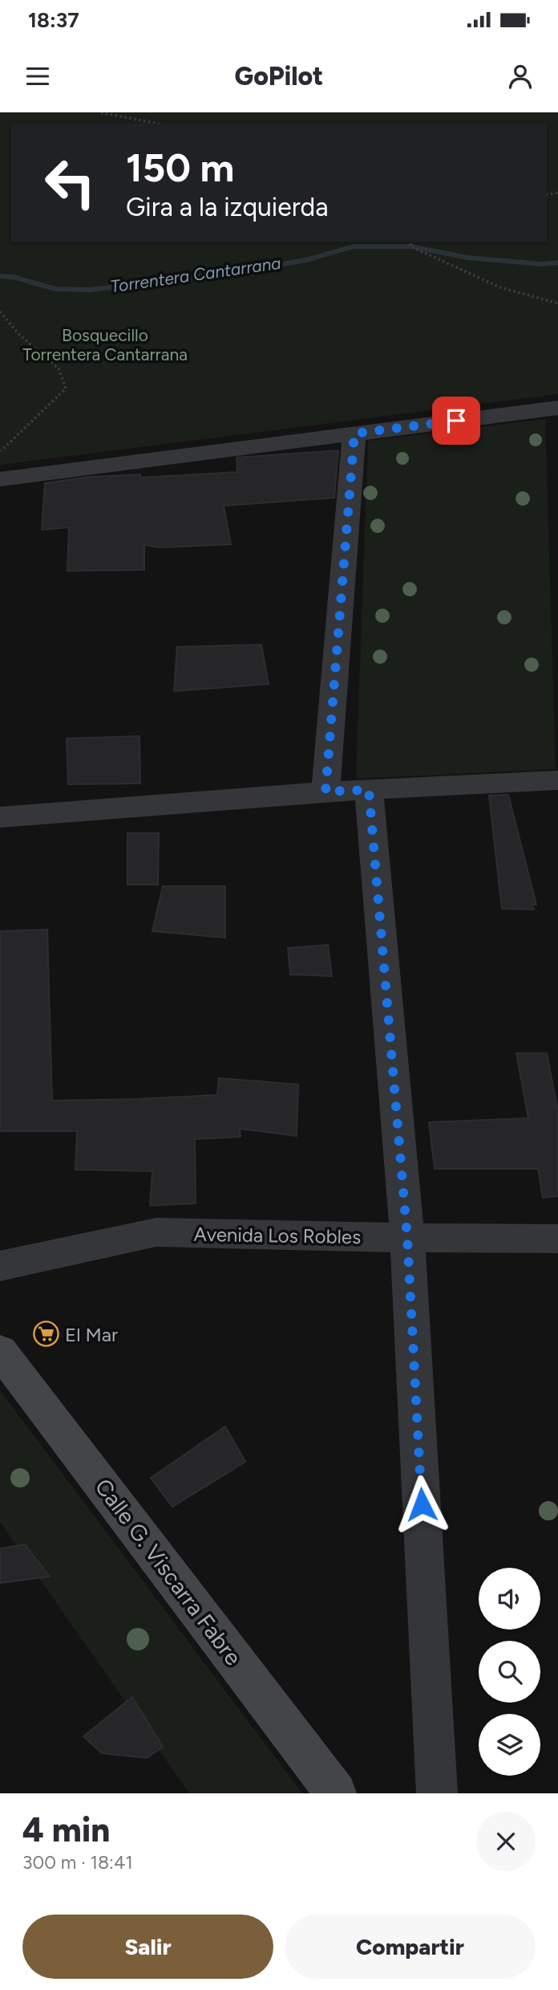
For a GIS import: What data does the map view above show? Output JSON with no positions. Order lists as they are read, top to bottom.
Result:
{
  "streets": {
    "street": ["Avenida Los Robles", "Calle G. Viscarra Fabre"]
  },
  "water": ["Torrentera Cantarrana"],
  "parks": ["Bosquecillo Torrentera Cantarrana"],
  "places": {
    "supermarket": ["El Mar"]
  },
  "page": {
    "status": "18:37",
    "header": "GoPilot",
    "turn": ["150 m", "Gira a la izquierda"],
    "heading": ["4 min", "300 m · 18:41"],
    "buttons": ["Salir", "Compartir"]
  }
}
